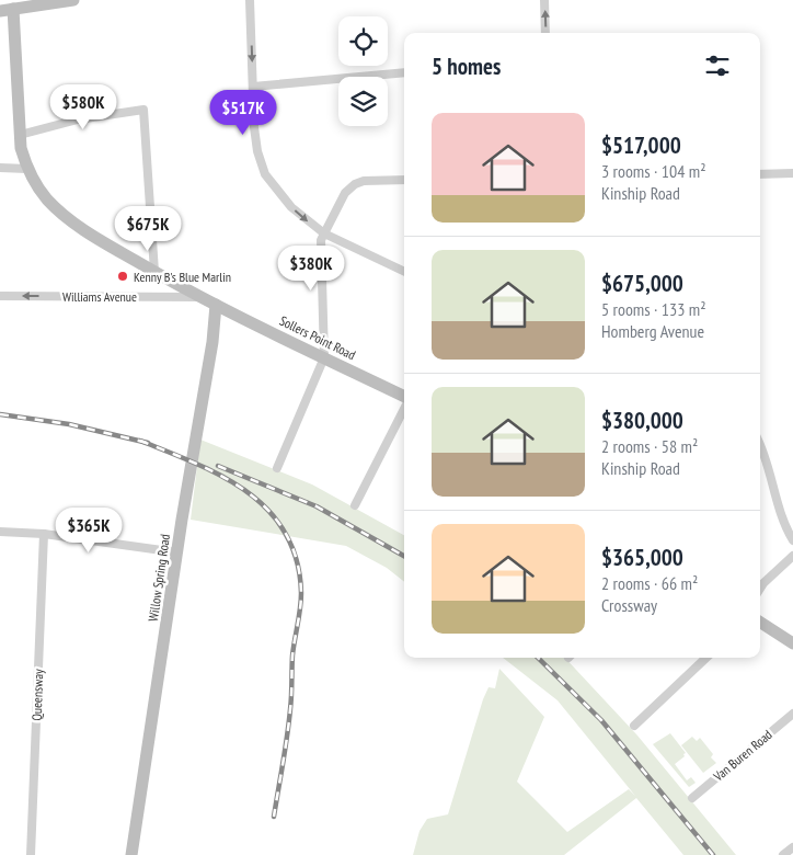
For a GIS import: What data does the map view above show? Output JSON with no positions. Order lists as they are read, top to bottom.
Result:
{
  "streets": {
    "street": [
      "Williams Avenue",
      "Sollers Point Road",
      "Willow Spring Road",
      "Queensway",
      "Van Buren Road"
    ]
  },
  "crossings": [
    ["Williams Avenue", "Sollers Point Road"],
    ["Sollers Point Road", "Willow Spring Road"]
  ],
  "one_way": ["Williams Avenue"],
  "places": ["Kenny B's Blue Marlin"],
  "page": {
    "heading": "5 homes",
    "price": [
      "$580K",
      "$517K",
      "$675K",
      "$380K",
      "$365K"
    ],
    "list": [
      {
        "name": "$517,000",
        "note": "3 rooms · 104 m² · Kinship Road"
      },
      {
        "name": "$675,000",
        "note": "5 rooms · 133 m² · Homberg Avenue"
      },
      {
        "name": "$380,000",
        "note": "2 rooms · 58 m² · Kinship Road"
      },
      {
        "name": "$365,000",
        "note": "2 rooms · 66 m² · Crossway"
      }
    ]
  }
}
